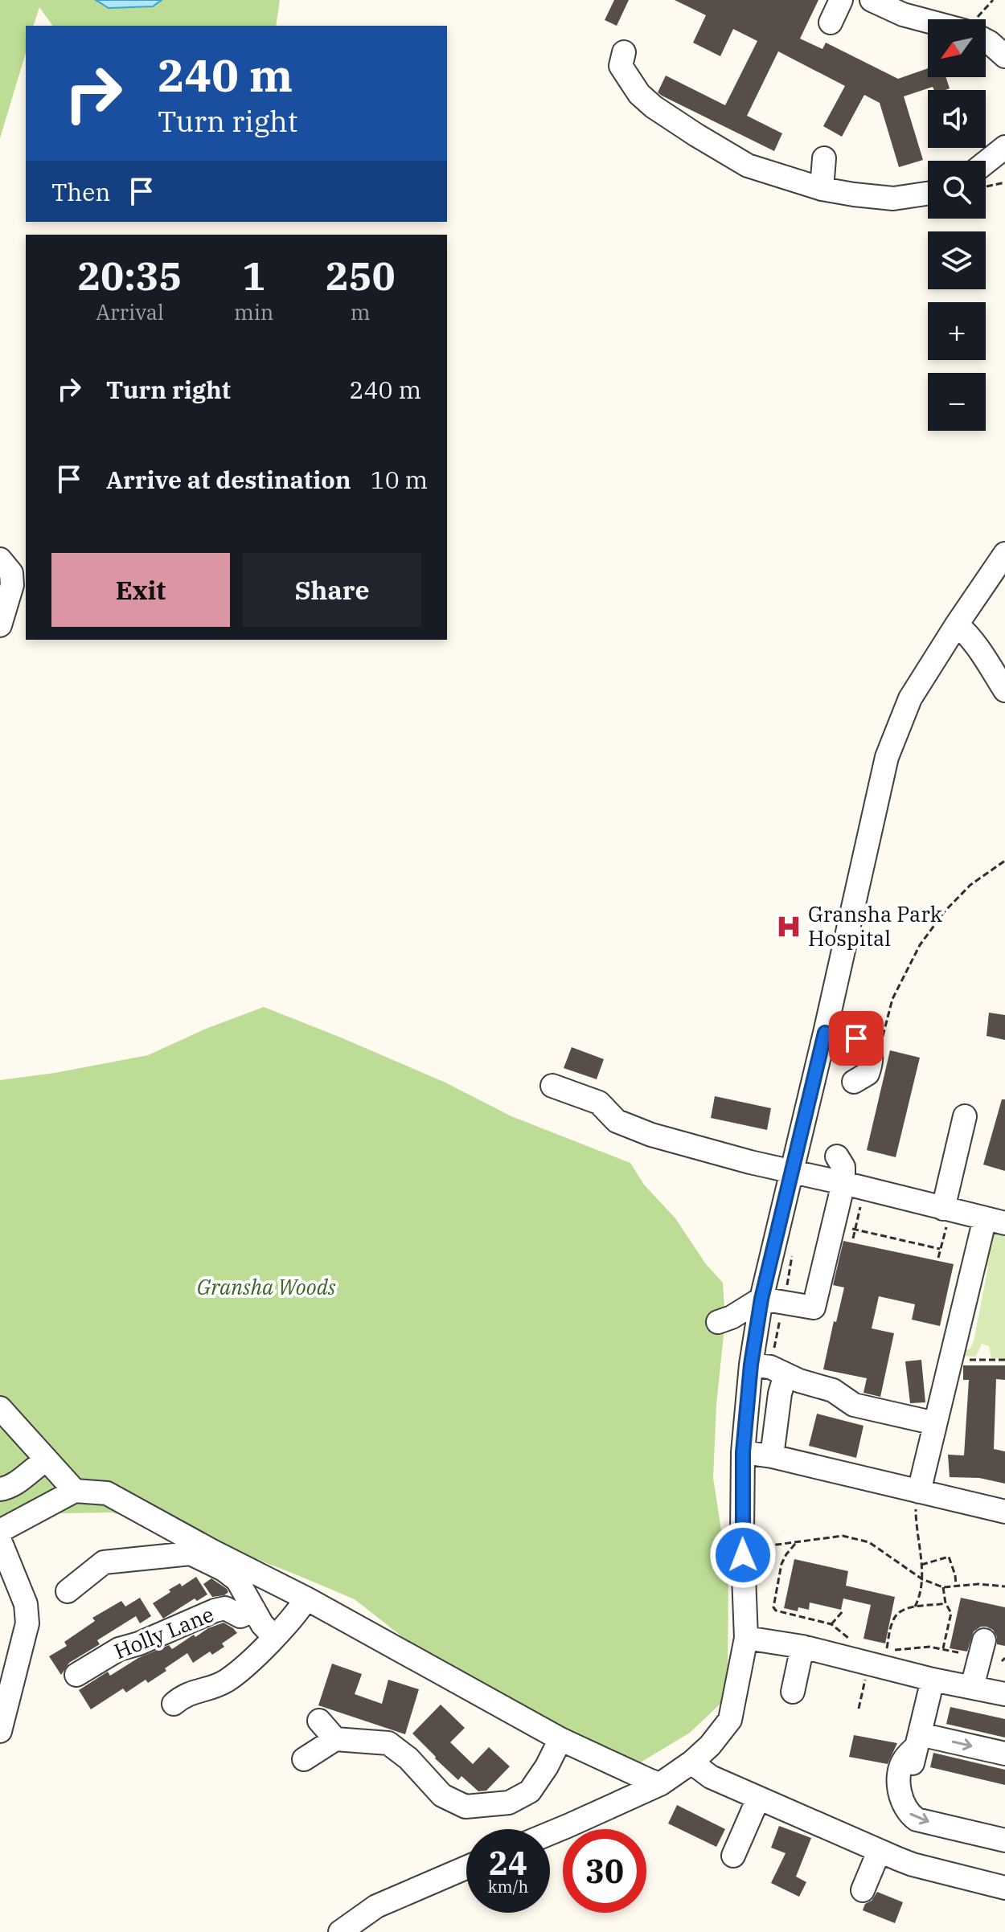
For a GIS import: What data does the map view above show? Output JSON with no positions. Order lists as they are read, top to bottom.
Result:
{
  "streets": {
    "street": ["Holly Lane"]
  },
  "parks": ["Gransha Woods"],
  "places": {
    "hospital": ["Gransha Park Hospital"]
  },
  "north": "bottom left",
  "page": {
    "map_buttons": ["+", "−"],
    "turn": ["240 m", "Turn right"],
    "then": "Then",
    "eta": [
      "20:35",
      "Arrival",
      "1",
      "min",
      "250",
      "m"
    ],
    "list": [
      {
        "name": "Turn right",
        "value": "240 m"
      },
      {
        "name": "Arrive at destination",
        "value": "10 m"
      }
    ],
    "buttons": ["Exit", "Share"],
    "speed": "24 km/h",
    "limit": "30"
  }
}
